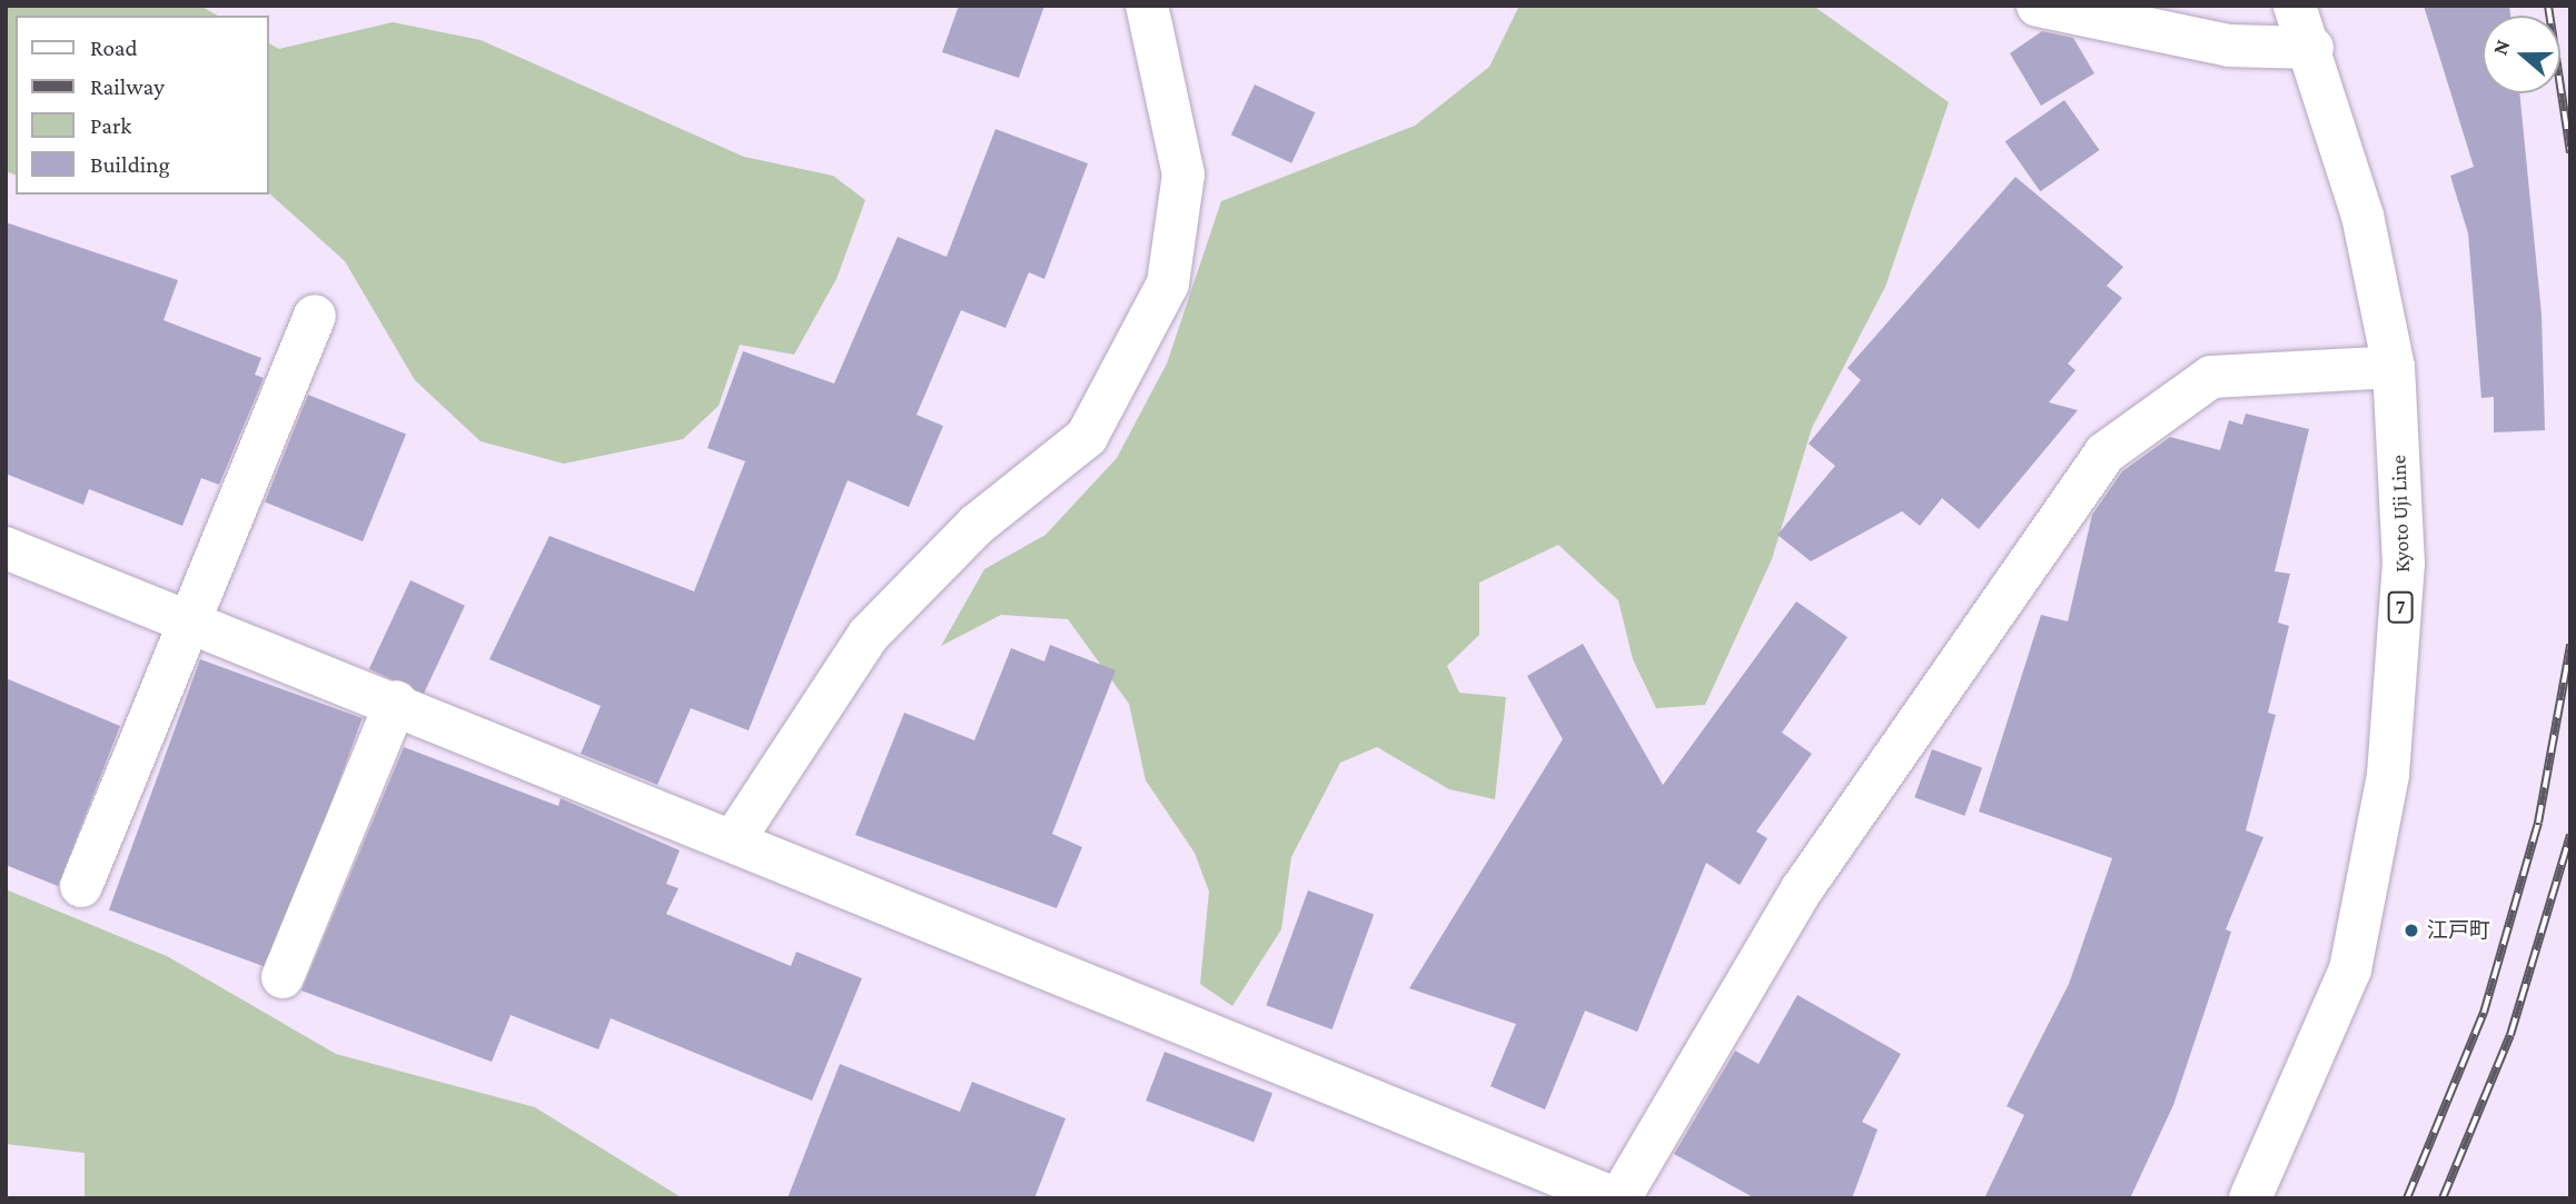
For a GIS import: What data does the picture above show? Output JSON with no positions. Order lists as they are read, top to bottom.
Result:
{
  "streets": {
    "street": ["Kyoto Uji Line", "7"]
  },
  "places": ["江戸町"],
  "legend": [
    "Road",
    "Railway",
    "Park",
    "Building"
  ],
  "north": "left"
}
